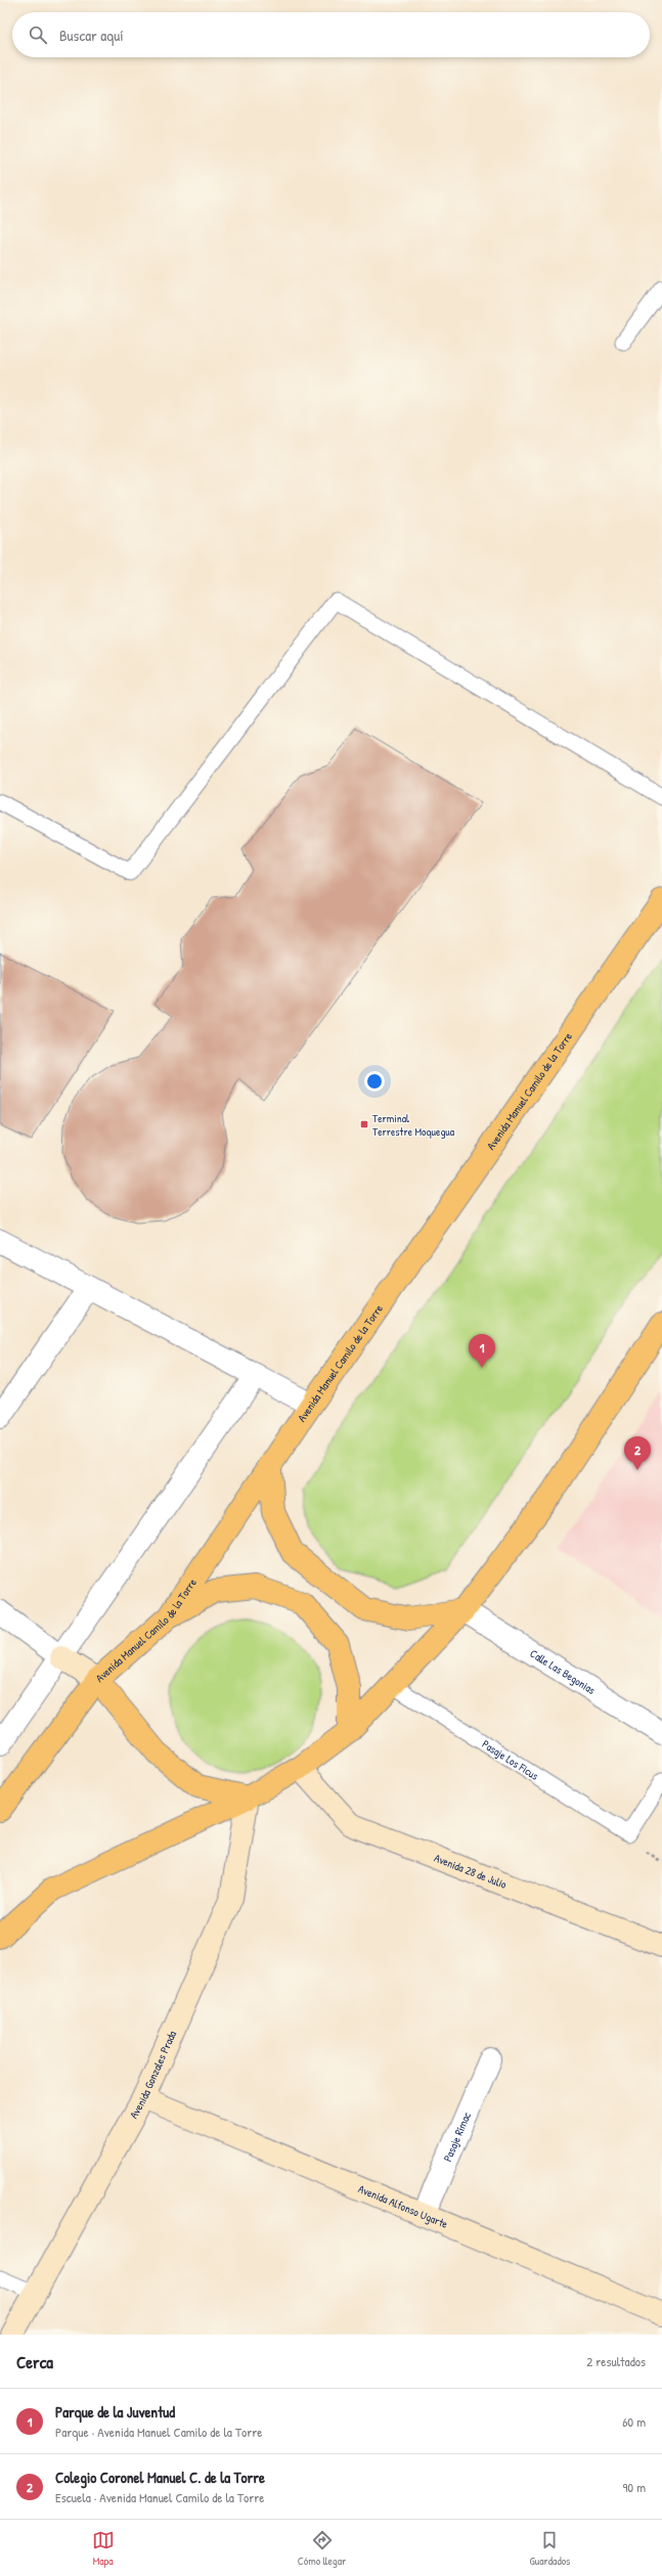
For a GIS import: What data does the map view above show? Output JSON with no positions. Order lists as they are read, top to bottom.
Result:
{
  "streets": {
    "main road": ["Avenida Manuel Camilo de la Torre"],
    "street": [
      "Calle Las Begonias",
      "Avenida 28 de Julio",
      "Avenida Gonzales Prada",
      "Pasaje Rímac",
      "Avenida Alfonso Ugarte"
    ],
    "lane": ["Pasaje Los Ficus"]
  },
  "crossings": [
    ["Avenida Gonzales Prada", "Avenida Alfonso Ugarte"],
    ["Pasaje Rímac", "Avenida Alfonso Ugarte"]
  ],
  "places": {
    "transit": ["Terminal Terrestre Moquegua"]
  },
  "page": {
    "search": "Buscar aquí",
    "pins": ["1", "2"],
    "heading": ["Cerca", "2 resultados"],
    "list": [
      {
        "mark": "1",
        "name": "Parque de la Juventud",
        "note": "Parque · Avenida Manuel Camilo de la Torre",
        "value": "60 m"
      },
      {
        "mark": "2",
        "name": "Colegio Coronel Manuel C. de la Torre",
        "note": "Escuela · Avenida Manuel Camilo de la Torre",
        "value": "90 m"
      }
    ],
    "nav": ["Mapa", "Cómo llegar", "Guardados"]
  }
}
